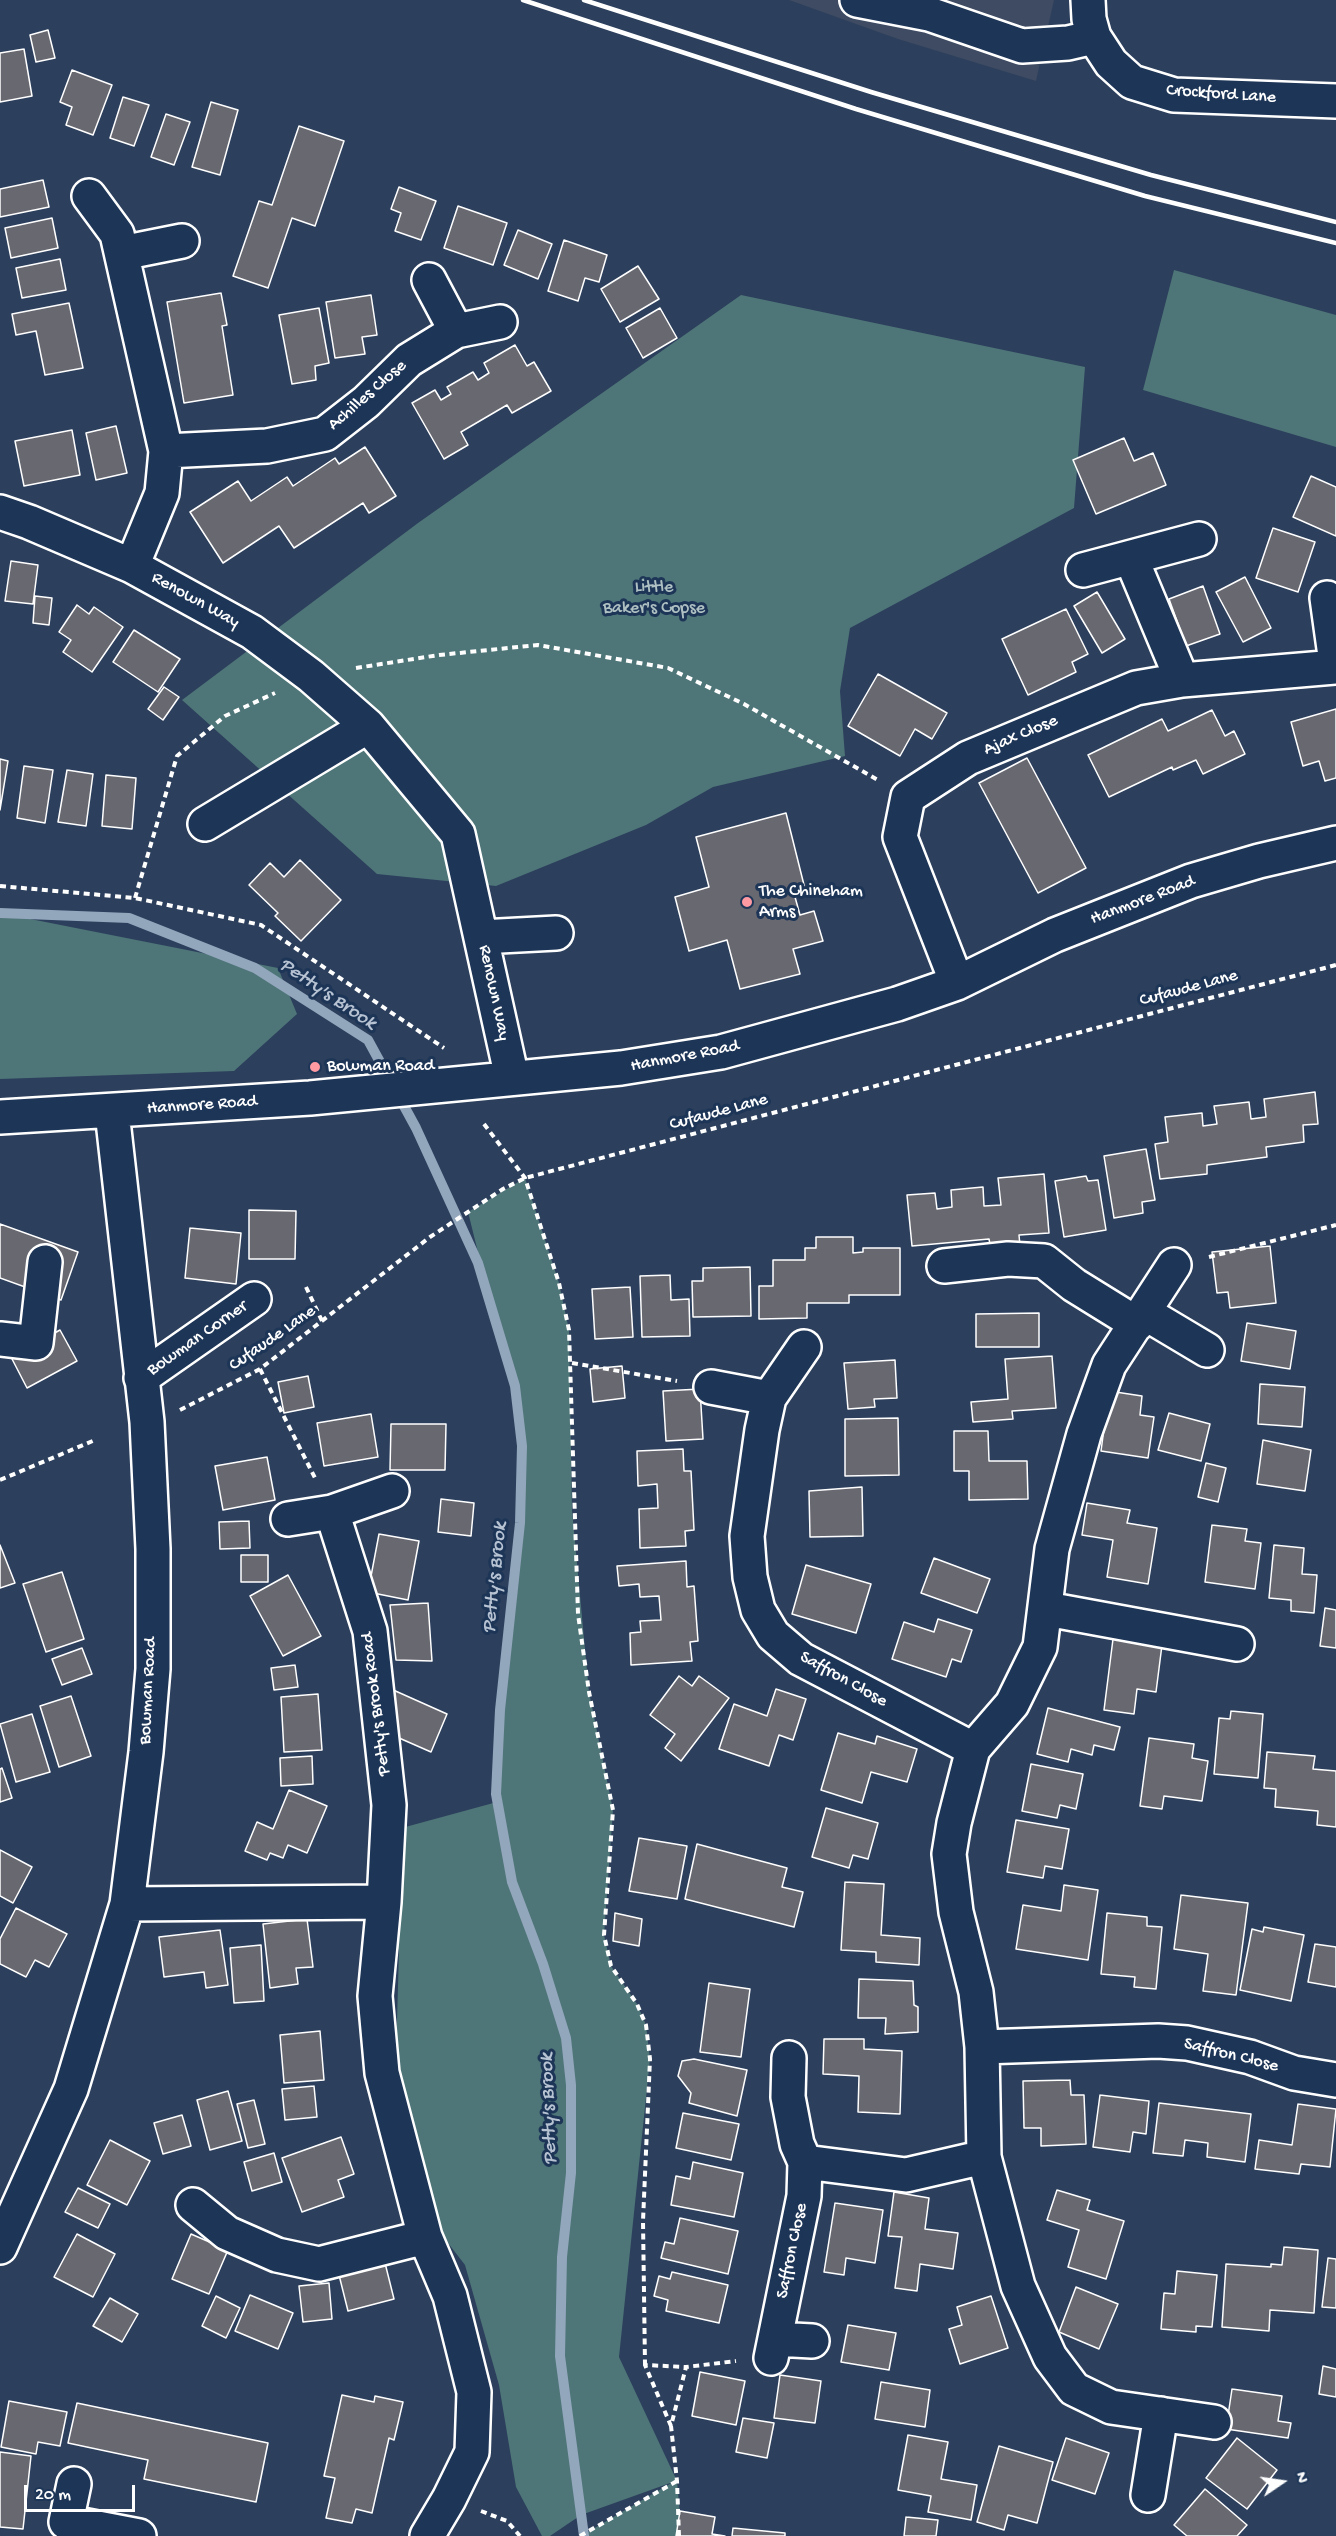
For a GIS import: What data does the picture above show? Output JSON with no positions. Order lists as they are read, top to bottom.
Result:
{
  "streets": {
    "street": [
      "Crockford Lane",
      "Achilles Close",
      "Renown Way",
      "Ajax Close",
      "Hanmore Road",
      "Bowman Corner",
      "Saffron Close",
      "Bowman Road",
      "Petty's Brook Road"
    ],
    "path": ["Cufaude Lane"]
  },
  "crossings": [
    ["Renown Way", "Hanmore Road"],
    ["Hanmore Road", "Bowman Road"],
    ["Bowman Corner", "Bowman Road"]
  ],
  "water": ["Petty's Brook"],
  "parks": ["Little Baker's Copse"],
  "places": ["The Chineham Arms", "Bowman Road"],
  "scale_bar": "20 m",
  "north": "right"
}
